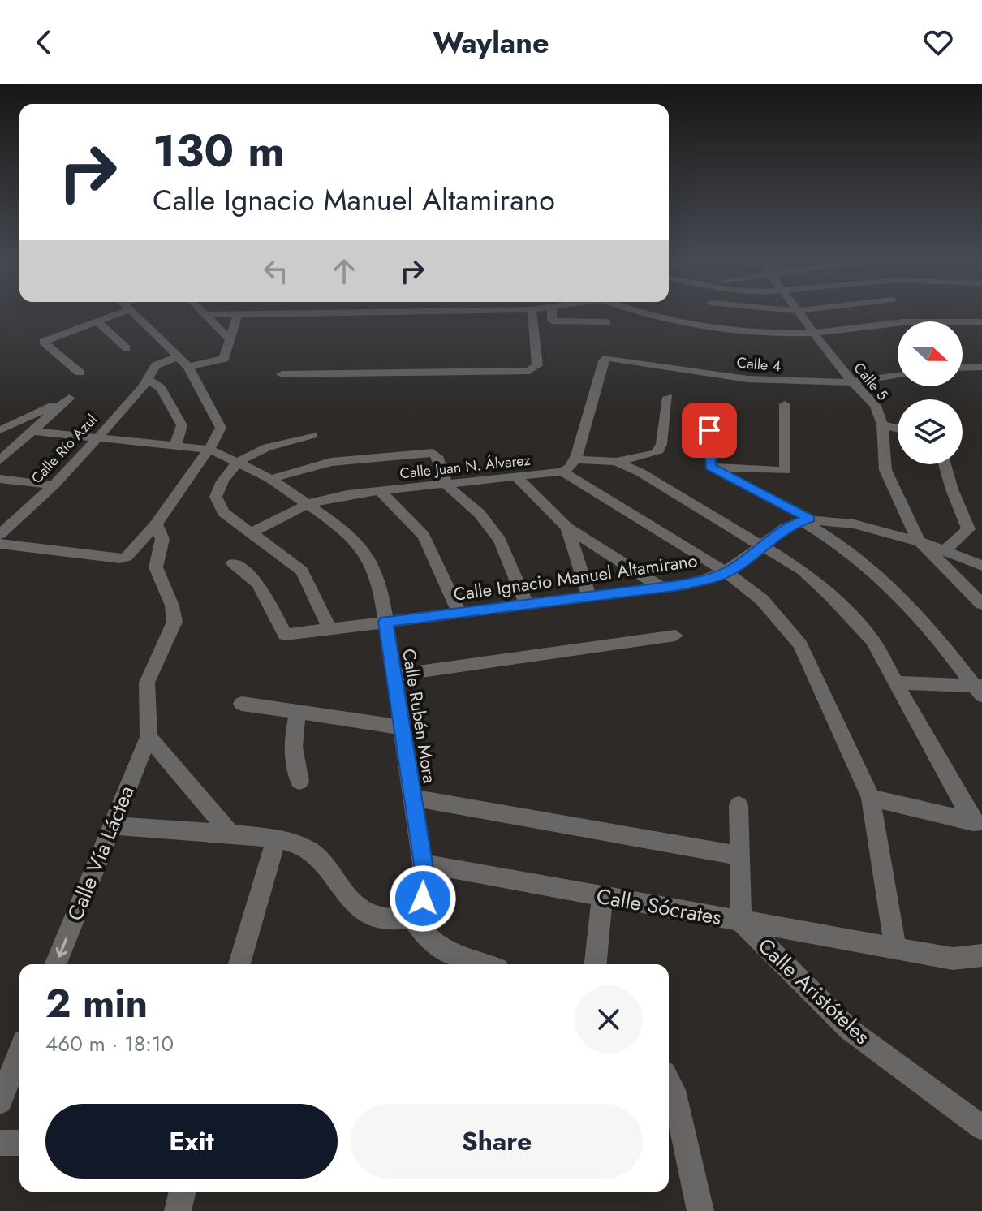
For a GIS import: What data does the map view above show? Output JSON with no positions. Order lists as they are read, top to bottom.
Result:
{
  "streets": {
    "street": [
      "Calle 4",
      "Calle 5",
      "Calle Río Azul",
      "Calle Juan N. Álvarez",
      "Calle Ignacio Manuel Altamirano",
      "Calle Rubén Mora",
      "Calle Vía Láctea",
      "Calle Sócrates",
      "Calle Aristóteles"
    ]
  },
  "crossings": [
    ["Calle 4", "Calle 5"],
    ["Calle Río Azul", "Calle Rubén Mora"],
    ["Calle Juan N. Álvarez", "Calle Rubén Mora"],
    ["Calle Ignacio Manuel Altamirano", "Calle Rubén Mora"],
    ["Calle Rubén Mora", "Calle Sócrates"],
    ["Calle Sócrates", "Calle Aristóteles"]
  ],
  "one_way": ["Calle Vía Láctea"],
  "north": "right",
  "page": {
    "header": "Waylane",
    "turn": ["130 m", "Calle Ignacio Manuel Altamirano"],
    "heading": ["2 min", "460 m · 18:10"],
    "buttons": ["Exit", "Share"]
  }
}
